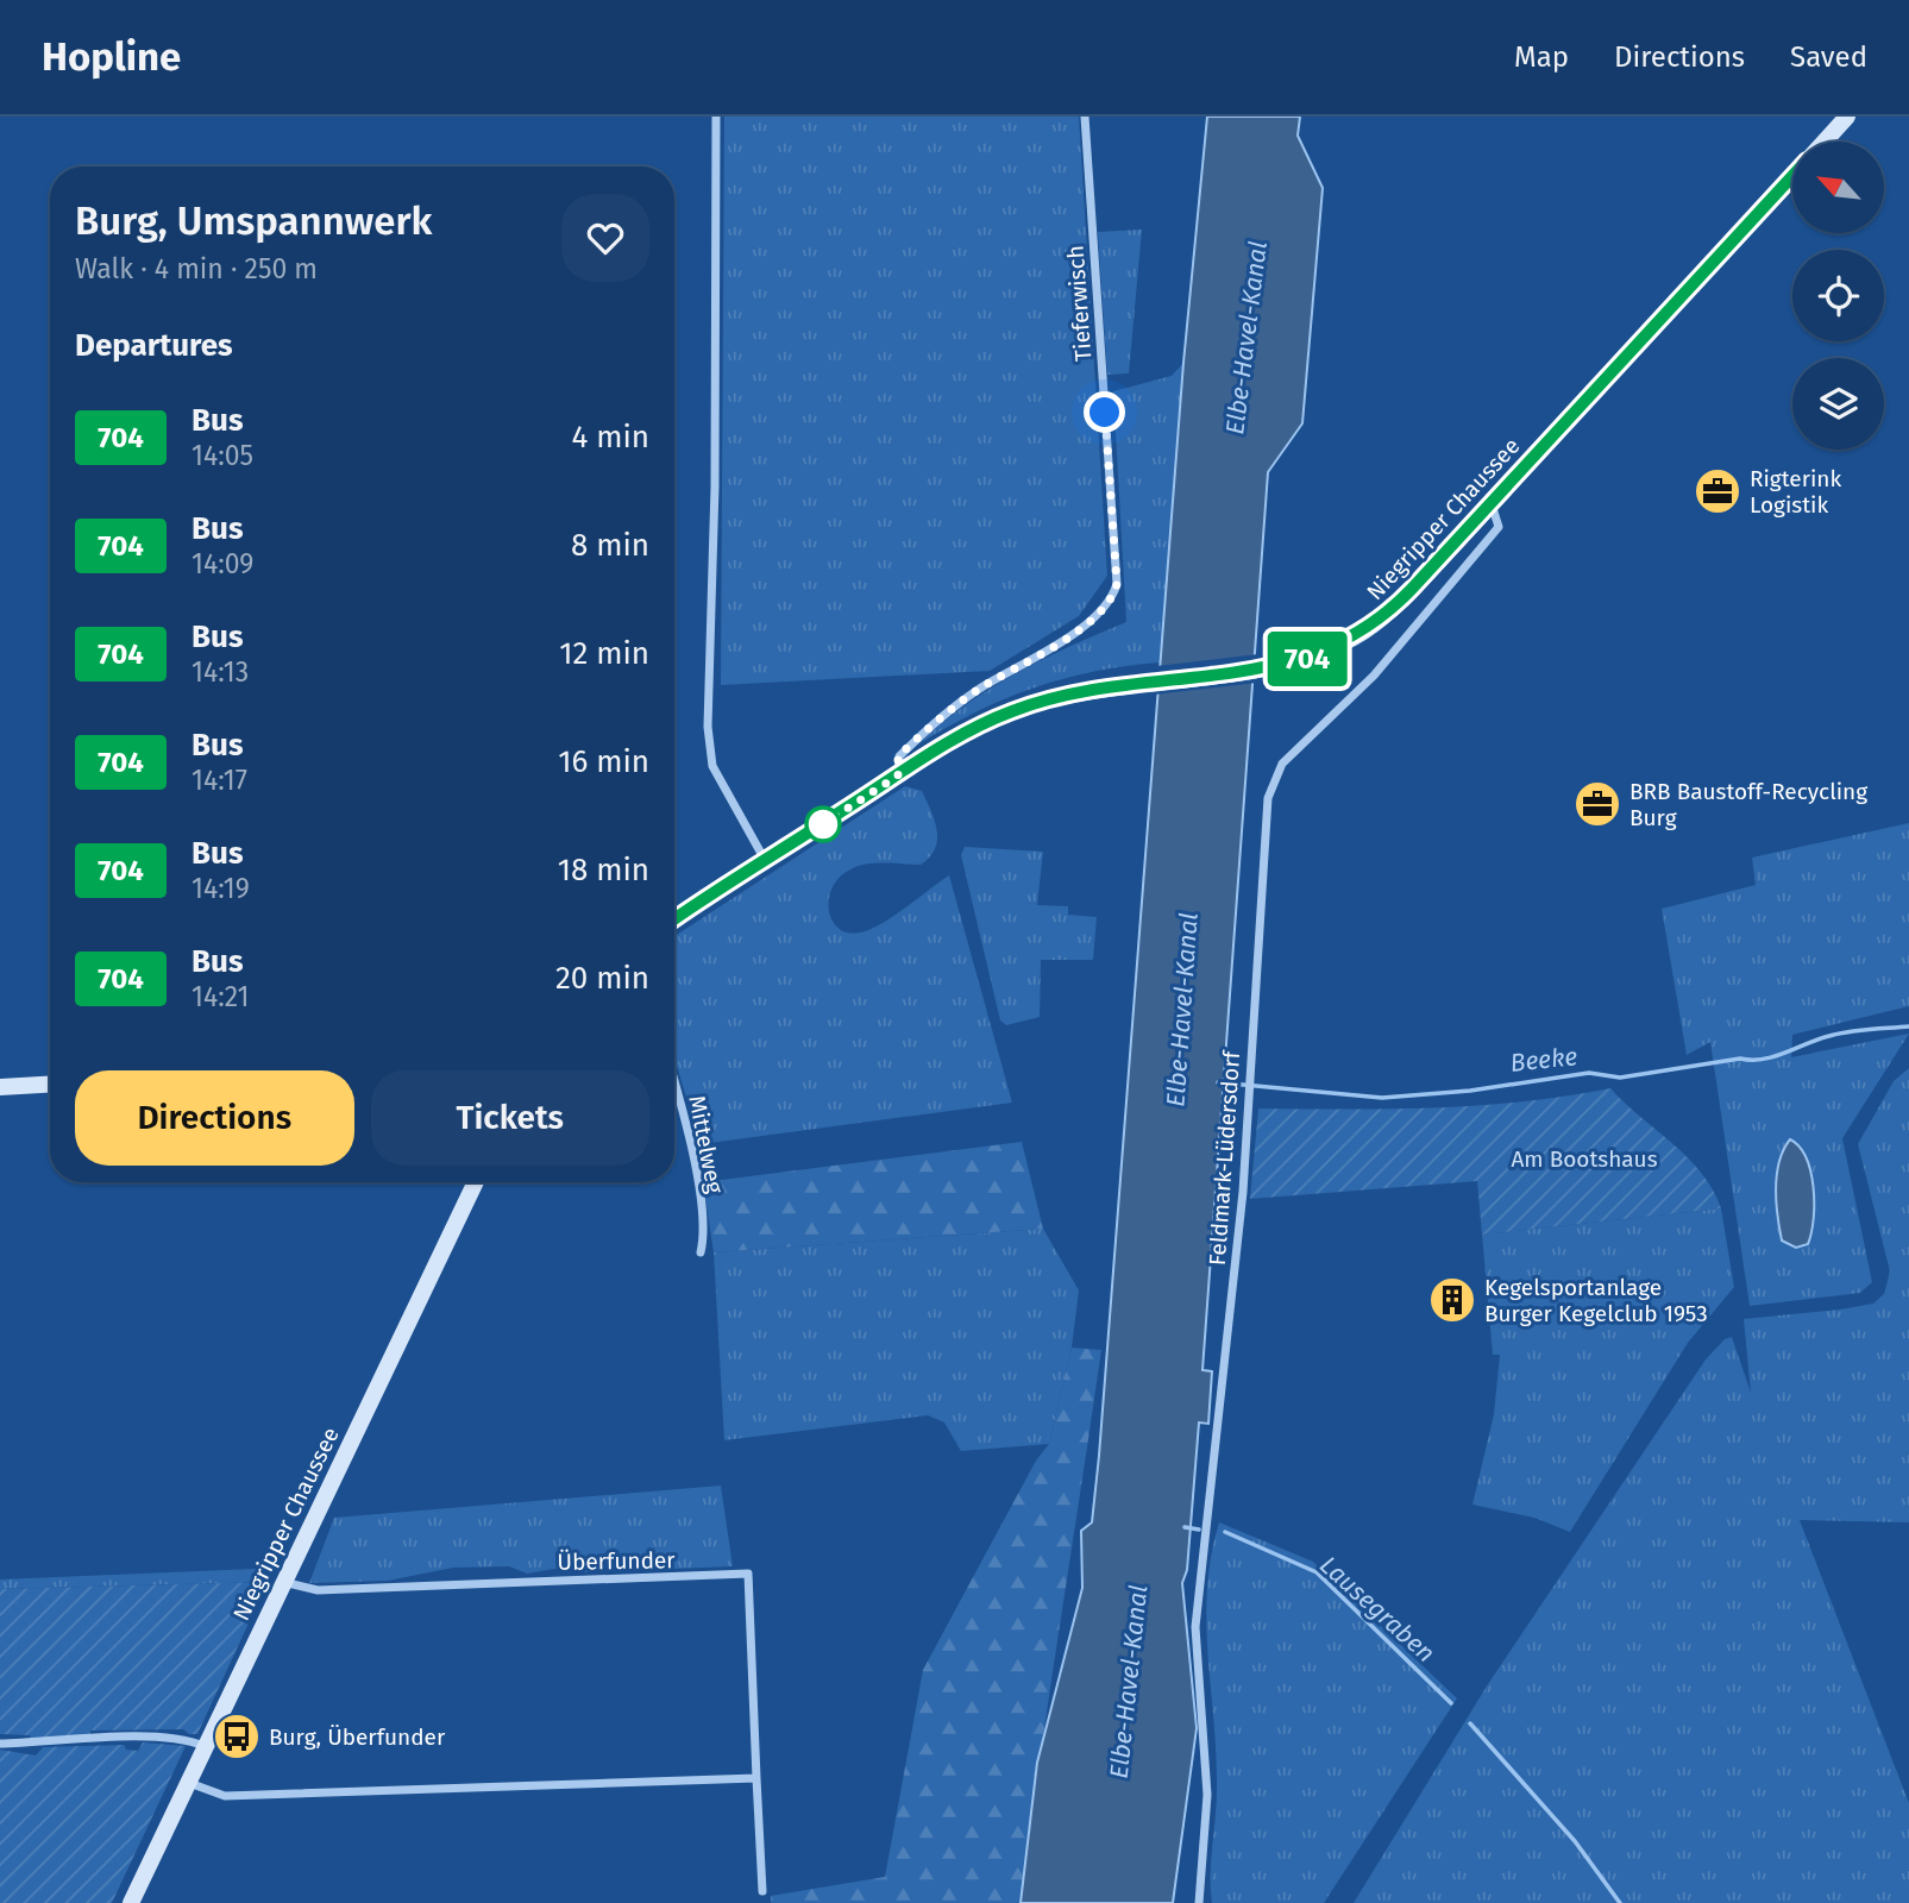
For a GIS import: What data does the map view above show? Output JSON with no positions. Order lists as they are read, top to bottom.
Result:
{
  "streets": {
    "main road": ["Niegripper Chaussee"],
    "street": [
      "Tieferwisch",
      "Mittelweg",
      "Feldmark-Lüdersdorf",
      "Überfunder"
    ]
  },
  "crossings": [
    ["Tieferwisch", "Niegripper Chaussee"],
    ["Niegripper Chaussee", "Feldmark-Lüdersdorf"],
    ["Niegripper Chaussee", "Überfunder"]
  ],
  "water": ["Elbe-Havel-Kanal", "Beeke", "Lausegraben"],
  "parks": ["Am Bootshaus"],
  "places": {
    "office": ["Rigterink Logistik", "BRB Baustoff-Recycling Burg"],
    "building": ["Kegelsportanlage Burger Kegelclub 1953"],
    "bus stop": ["Burg, Überfunder"]
  },
  "lines": ["bus line 704"],
  "north": "top left",
  "page": {
    "header": "Hopline",
    "nav": ["Map", "Directions", "Saved"],
    "on_map": "704",
    "heading": [
      ["Burg, Umspannwerk", "Walk · 4 min · 250 m"],
      "Departures"
    ],
    "list": [
      {
        "mark": "704",
        "name": "Bus",
        "note": "14:05",
        "value": "4 min"
      },
      {
        "mark": "704",
        "name": "Bus",
        "note": "14:09",
        "value": "8 min"
      },
      {
        "mark": "704",
        "name": "Bus",
        "note": "14:13",
        "value": "12 min"
      },
      {
        "mark": "704",
        "name": "Bus",
        "note": "14:17",
        "value": "16 min"
      },
      {
        "mark": "704",
        "name": "Bus",
        "note": "14:19",
        "value": "18 min"
      },
      {
        "mark": "704",
        "name": "Bus",
        "note": "14:21",
        "value": "20 min"
      }
    ],
    "buttons": ["Directions", "Tickets"]
  }
}
